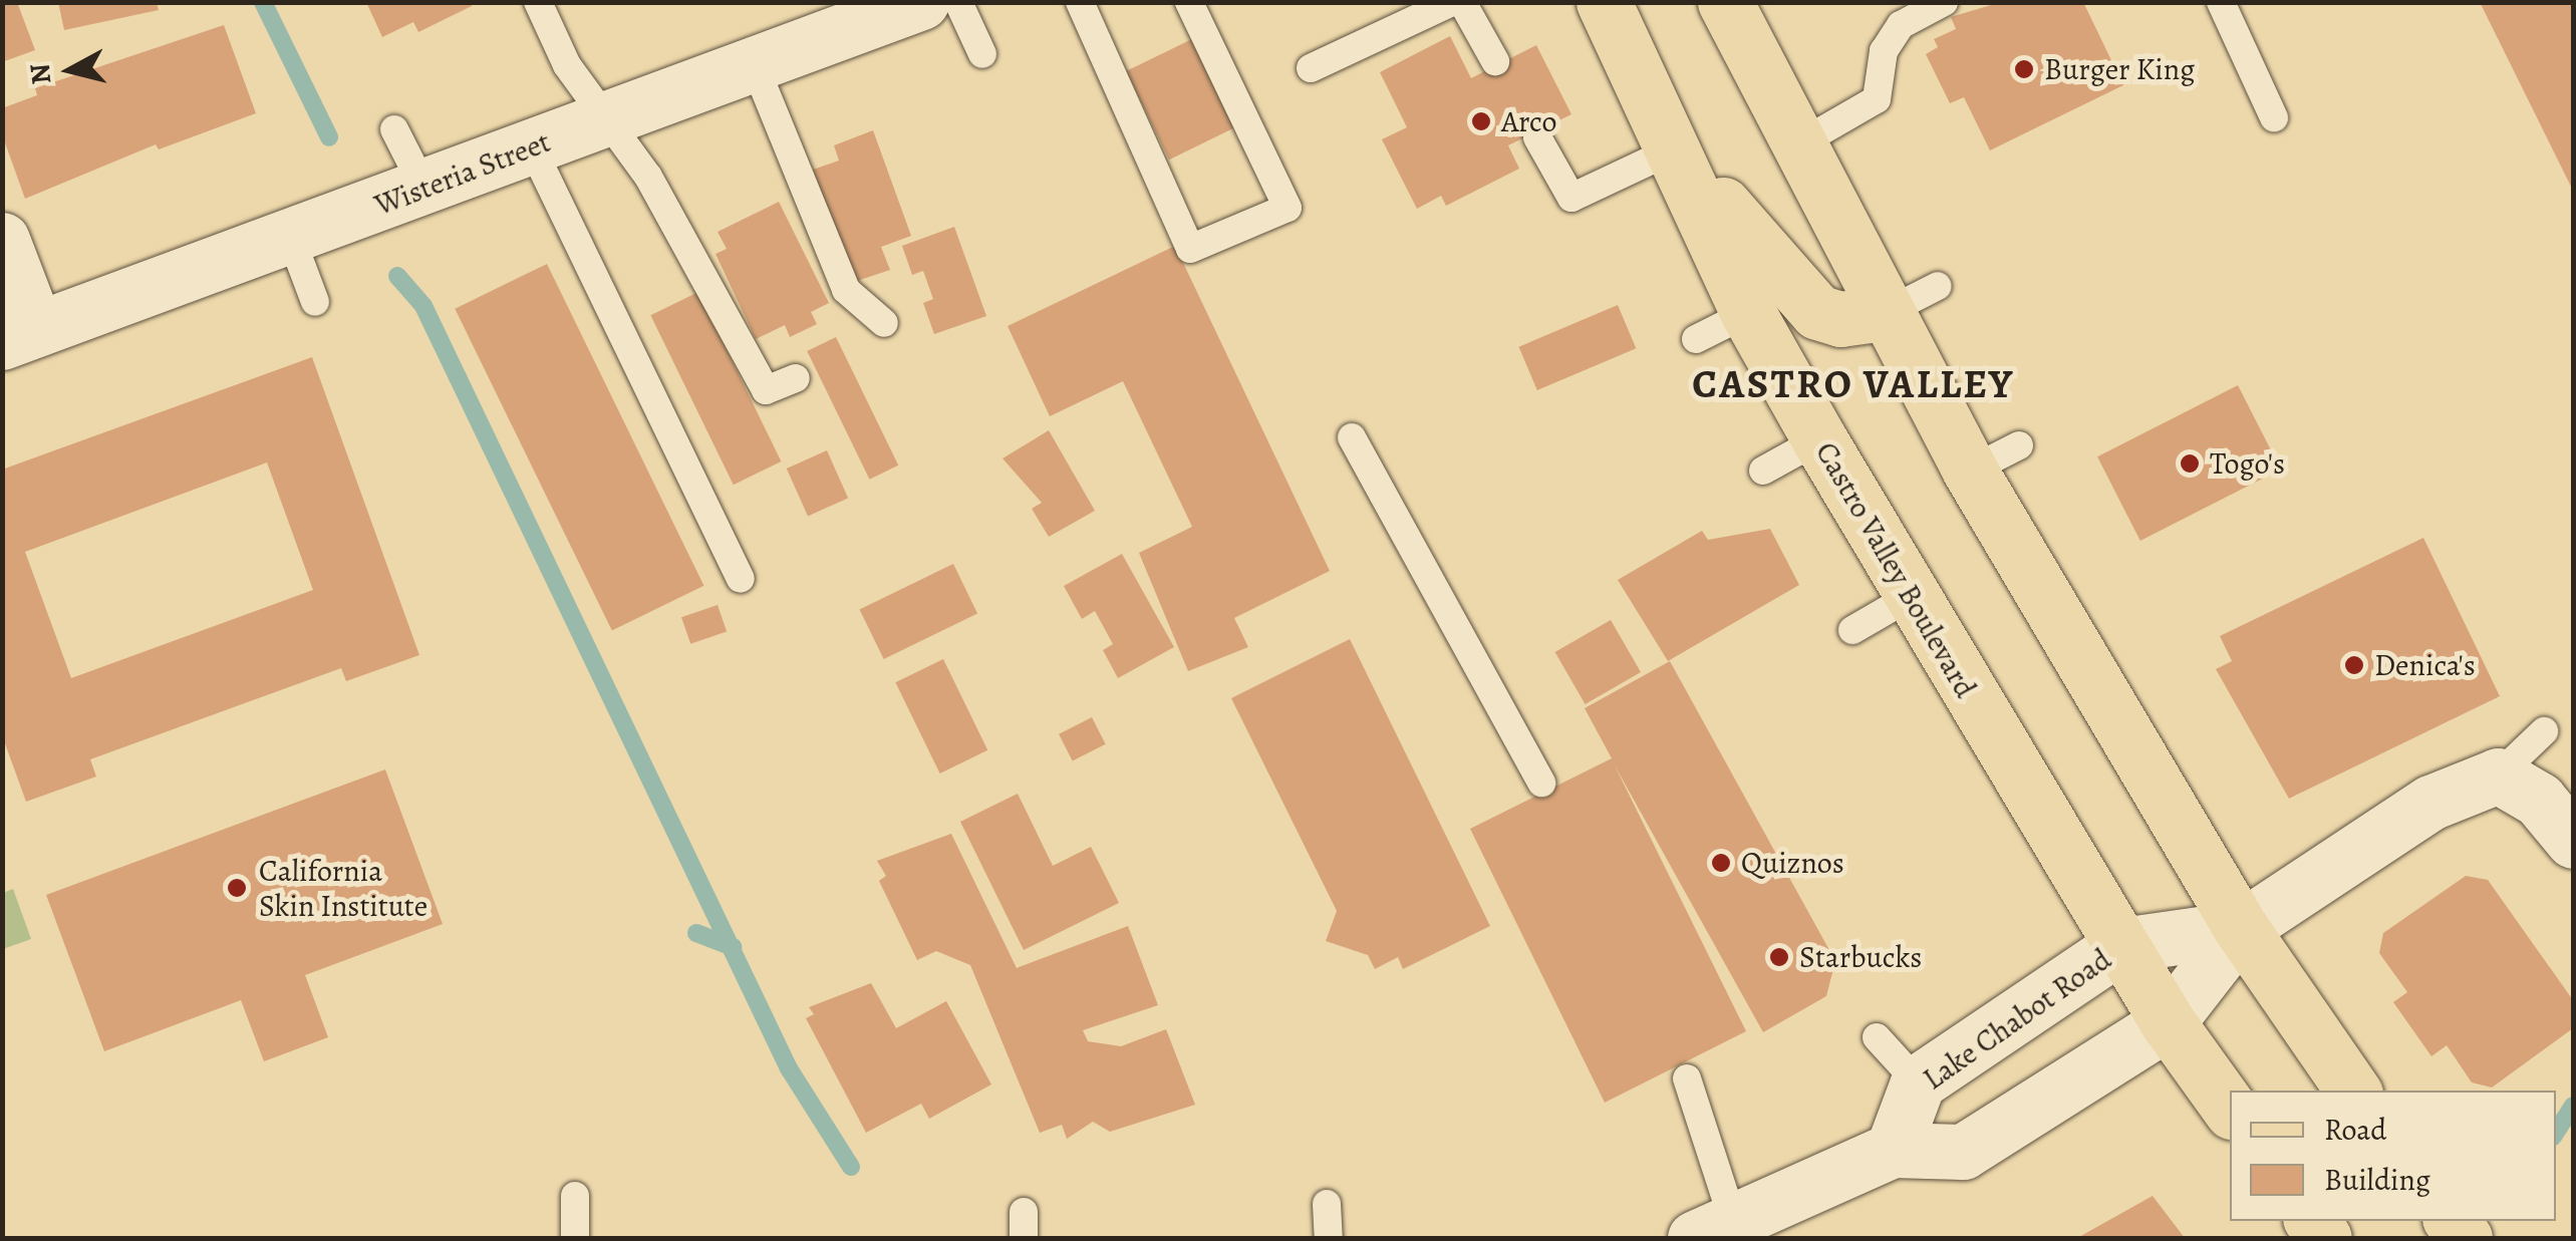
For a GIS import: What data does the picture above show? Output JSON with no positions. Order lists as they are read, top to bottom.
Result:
{
  "streets": {
    "main road": ["Castro Valley Boulevard"],
    "street": ["Wisteria Street", "Lake Chabot Road"]
  },
  "crossings": [
    ["Castro Valley Boulevard", "Lake Chabot Road"]
  ],
  "districts": ["CASTRO VALLEY"],
  "places": [
    "Burger King",
    "Arco",
    "Togo's",
    "Denica's",
    "Quiznos",
    "California Skin Institute",
    "Starbucks"
  ],
  "legend": ["Road", "Building"],
  "north": "left"
}
